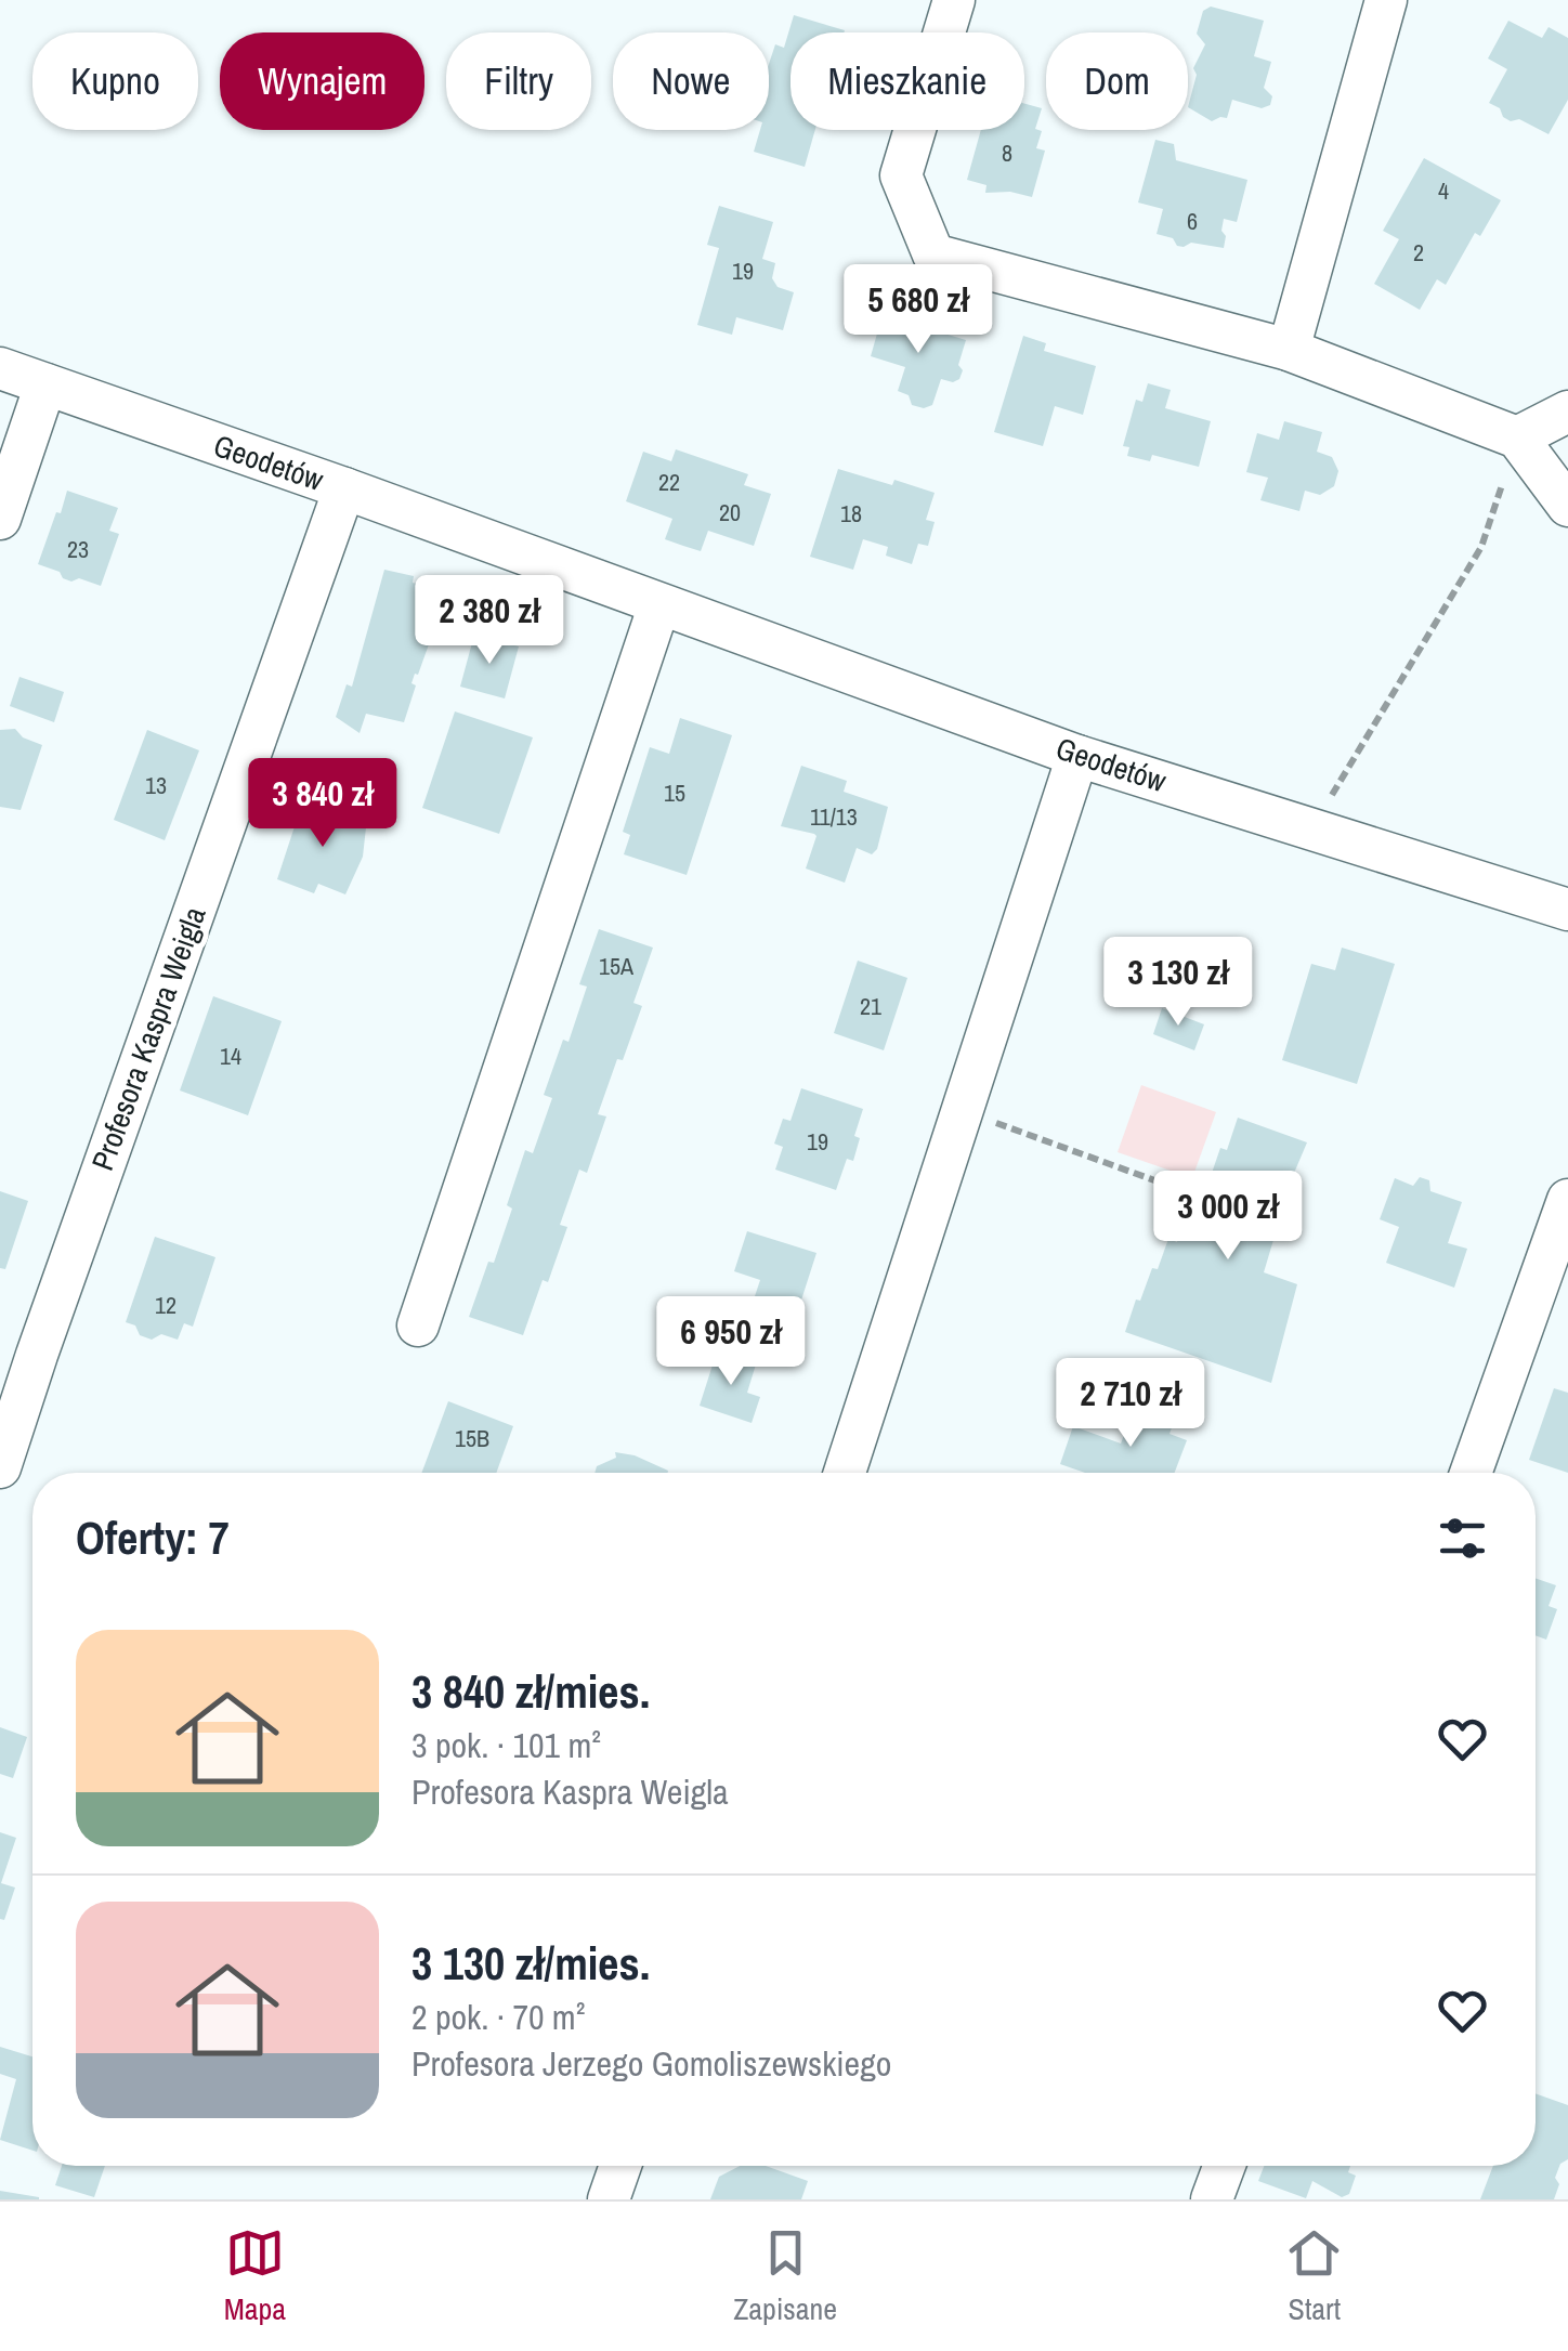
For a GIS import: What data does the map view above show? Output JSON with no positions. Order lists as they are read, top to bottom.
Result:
{
  "streets": {
    "street": ["Geodetów", "Profesora Kaspra Weigla"]
  },
  "crossings": [
    ["Geodetów", "Profesora Kaspra Weigla"]
  ],
  "house_numbers": [
    "8",
    "4",
    "6",
    "2",
    "19",
    "22",
    "20",
    "18",
    "23",
    "13",
    "15",
    "11/13",
    "15A",
    "21",
    "14",
    "19",
    "12",
    "15B"
  ],
  "page": {
    "chip": [
      "Kupno",
      "Wynajem",
      "Filtry",
      "Nowe",
      "Mieszkanie",
      "Dom"
    ],
    "price": [
      "5 680 zł",
      "2 380 zł",
      "3 840 zł",
      "3 130 zł",
      "3 000 zł",
      "6 950 zł",
      "2 710 zł"
    ],
    "heading": "Oferty: 7",
    "list": [
      {
        "name": "3 840 zł/mies.",
        "note": "3 pok. · 101 m² · Profesora Kaspra Weigla"
      },
      {
        "name": "3 130 zł/mies.",
        "note": "2 pok. · 70 m² · Profesora Jerzego Gomoliszewskiego"
      }
    ],
    "tabs": ["Mapa", "Zapisane", "Start"]
  }
}
